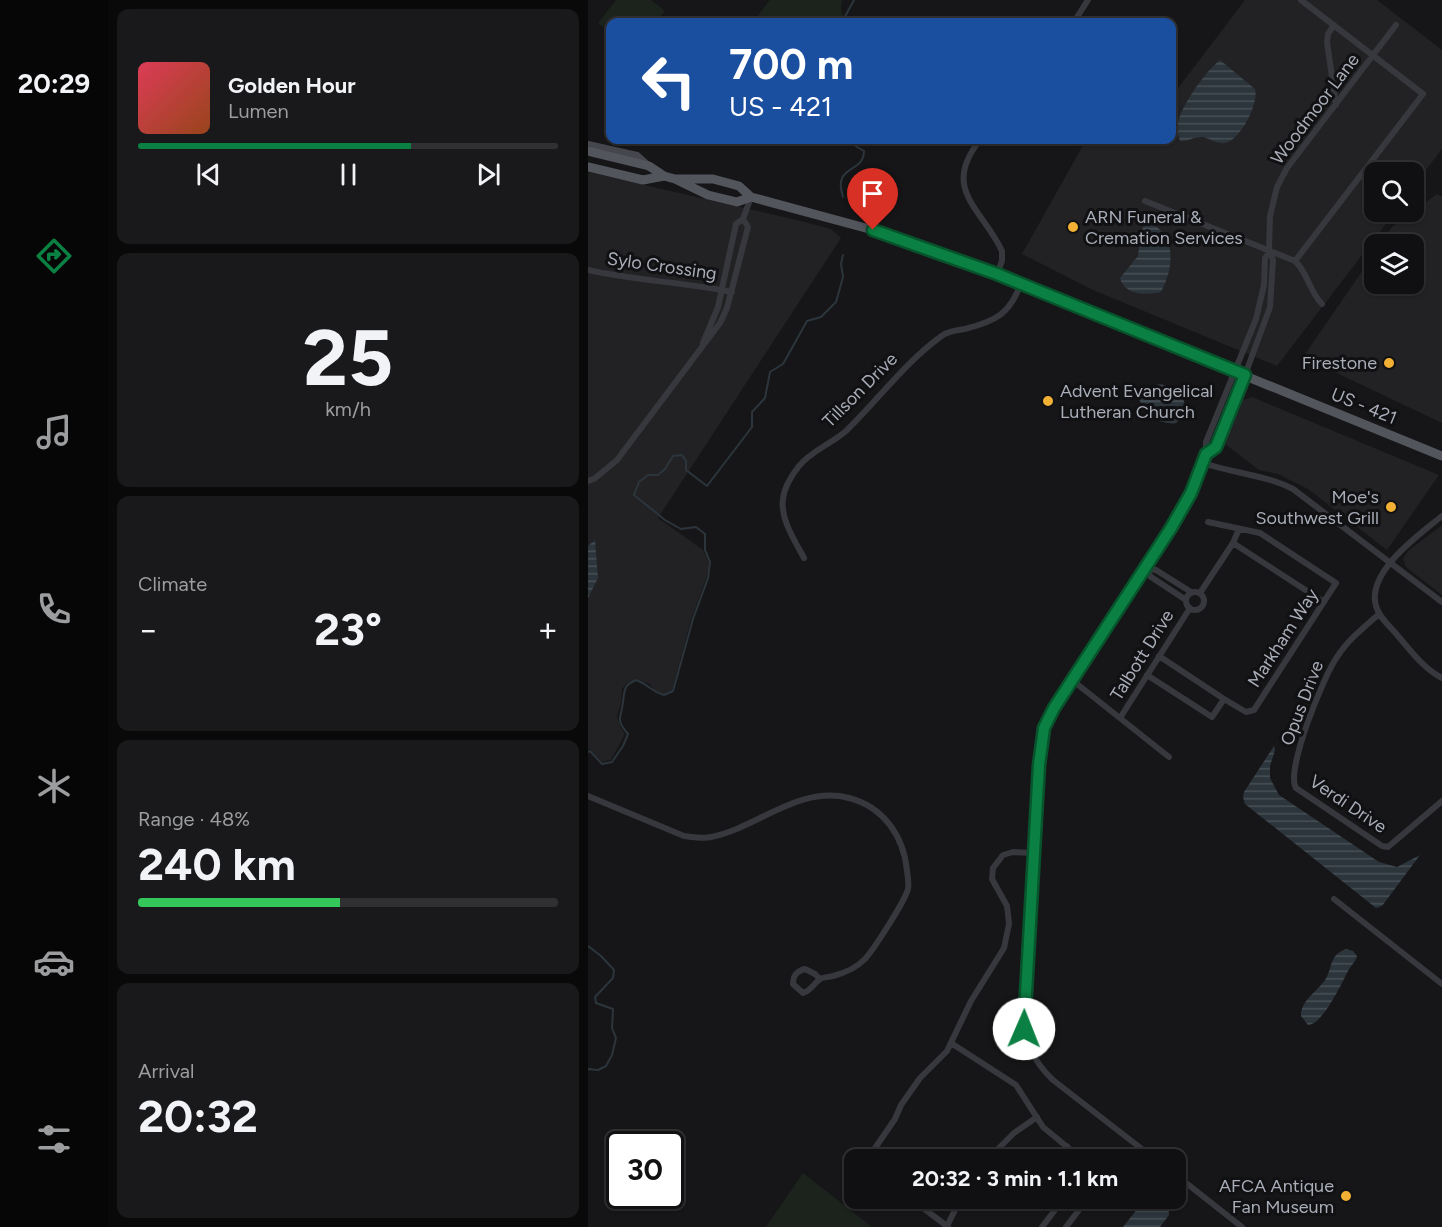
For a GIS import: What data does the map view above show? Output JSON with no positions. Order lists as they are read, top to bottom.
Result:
{
  "streets": {
    "main road": ["US - 421"],
    "street": [
      "Woodmoor Lane",
      "Sylo Crossing",
      "Tillson Drive",
      "Markham Way",
      "Talbott Drive",
      "Opus Drive",
      "Verdi Drive"
    ]
  },
  "crossings": [
    ["Woodmoor Lane", "US - 421"],
    ["Tillson Drive", "US - 421"],
    ["Markham Way", "Talbott Drive"],
    ["Opus Drive", "Verdi Drive"]
  ],
  "places": [
    "ARN Funeral & Cremation Services",
    "Firestone",
    "Advent Evangelical Lutheran Church",
    "Moe's Southwest Grill",
    "AFCA Antique Fan Museum"
  ],
  "page": {
    "tabs": "20:29",
    "turn": ["700 m", "US - 421"],
    "song": ["Golden Hour", "Lumen"],
    "tile": [
      ["25", "km/h"],
      "Climate",
      ["Range · 48%", "240 km"],
      ["Arrival", "20:32"]
    ],
    "heat": ["−", "23°", "+"],
    "limit": "30",
    "trip": "20:32 · 3 min · 1.1 km"
  }
}
